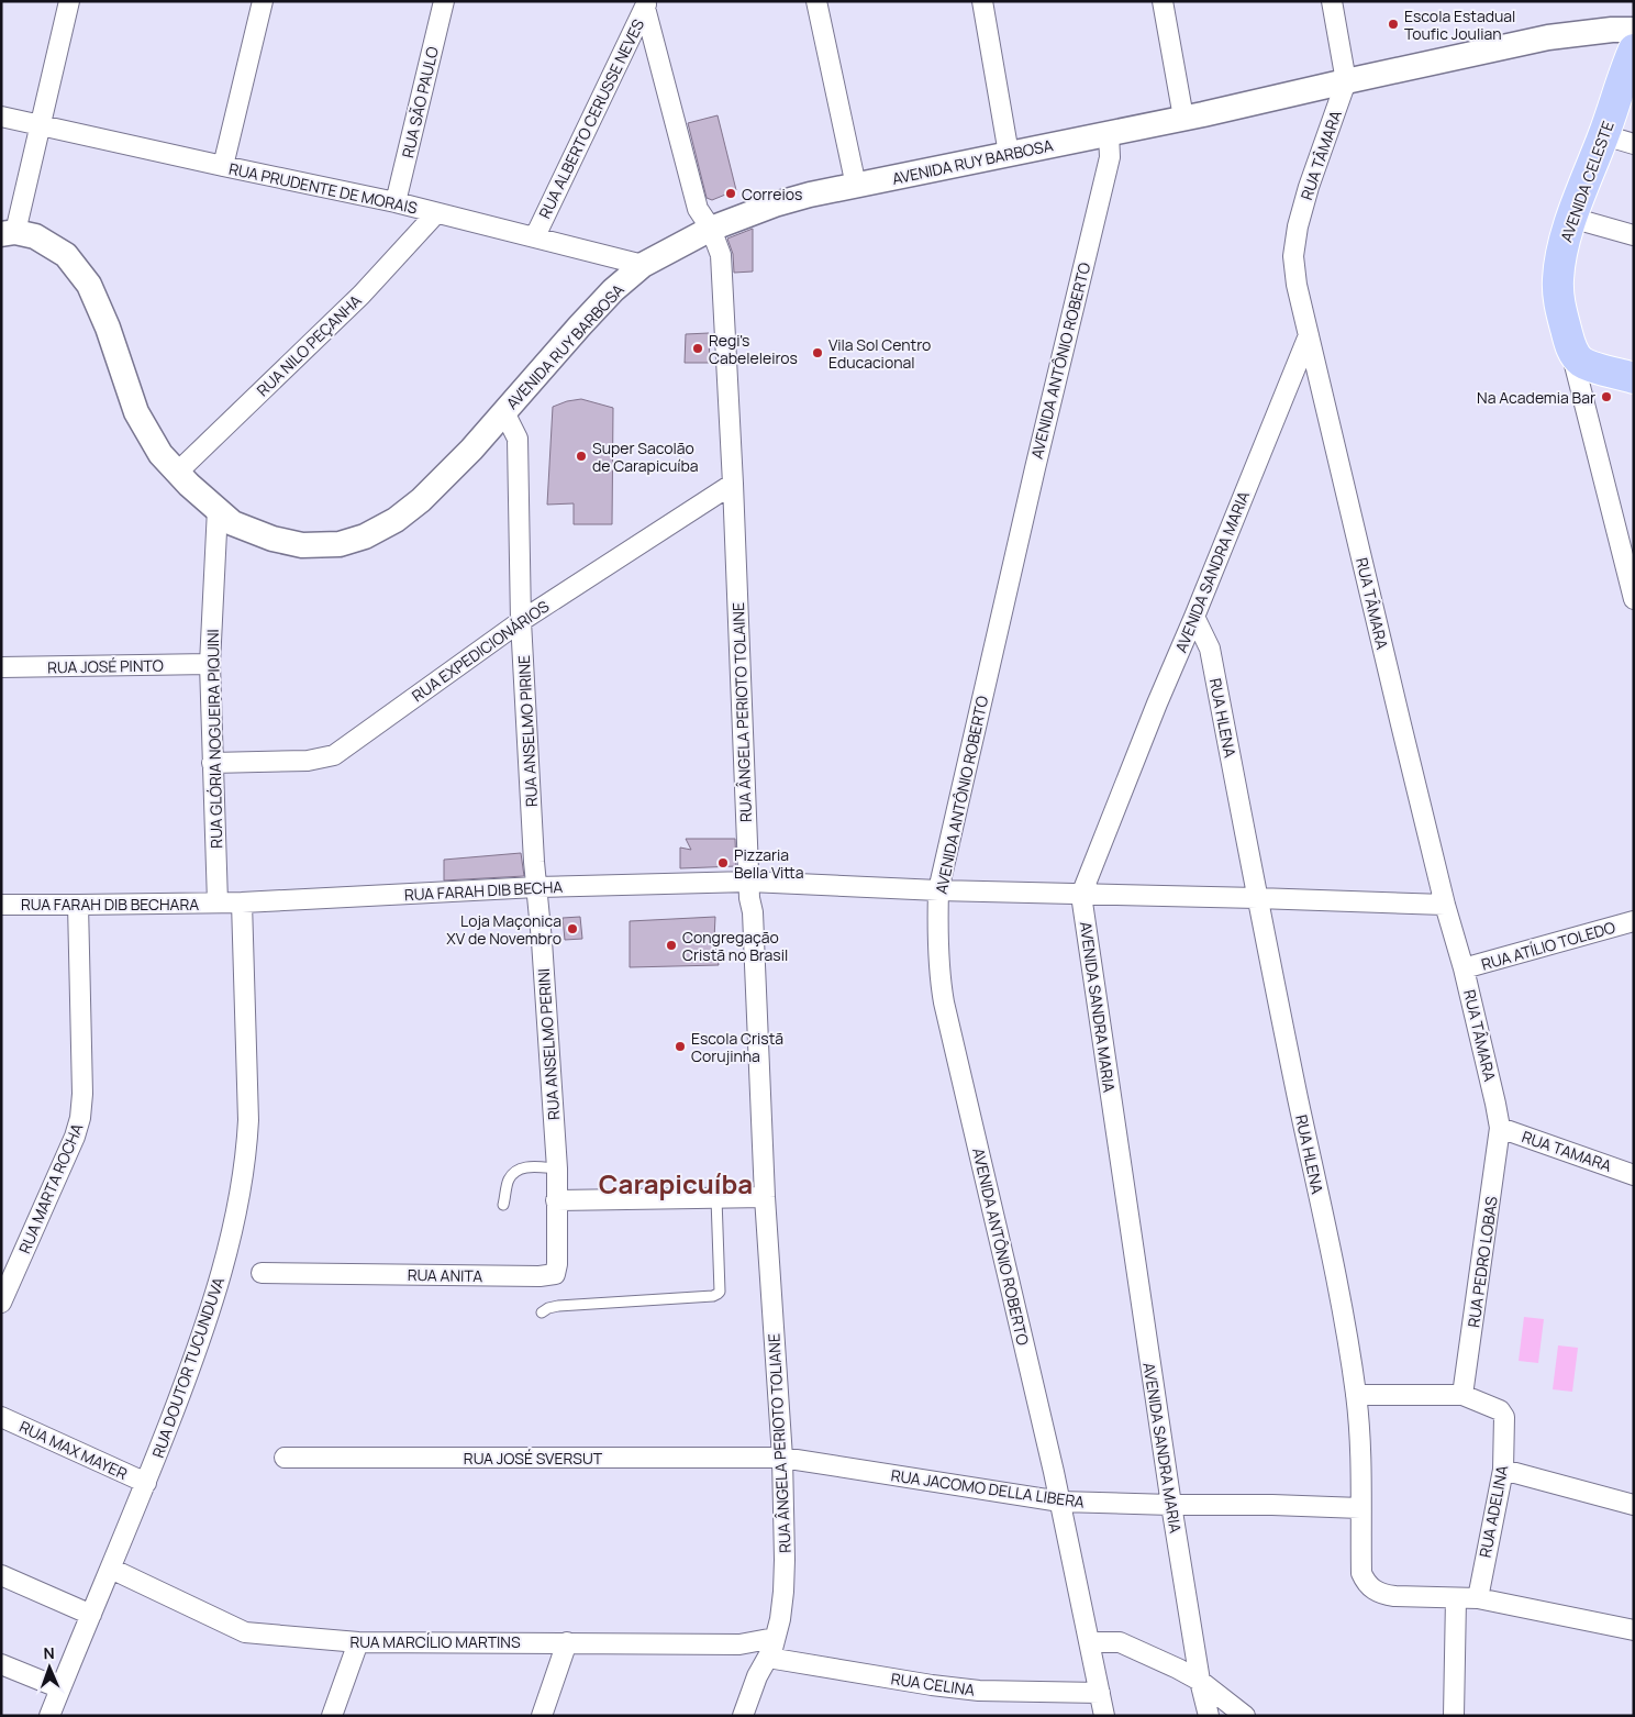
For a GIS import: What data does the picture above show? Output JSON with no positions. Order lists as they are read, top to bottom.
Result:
{
  "streets": {
    "main road": ["AVENIDA CELESTE"],
    "street": [
      "RUA SÃO PAULO",
      "RUA ALBERTO CERUSSE NEVES",
      "RUA TÂMARA",
      "AVENIDA RUY BARBOSA",
      "RUA PRUDENTE DE MORAIS",
      "RUA NILO PEÇANHA",
      "AVENIDA ANTÔNIO ROBERTO",
      "AVENIDA SANDRA MARIA",
      "RUA EXPEDICIONÁRIOS",
      "RUA JOSÉ PINTO",
      "RUA ÂNGELA PERIOTO TOLAINE",
      "RUA HLENA",
      "RUA ANSELMO PIRINE",
      "RUA GLÓRIA NOGUEIRA PIQUINI",
      "RUA FARAH DIB BECHA",
      "RUA FARAH DIB BECHARA",
      "RUA ATÍLIO TOLEDO",
      "RUA ANSELMO PERINI",
      "RUA TAMARA",
      "RUA MARTA ROCHA",
      "RUA PEDRO LOBAS",
      "RUA ANITA",
      "RUA DOUTOR TUCUNDUVA",
      "RUA ÂNGELA PERIOTO TOLIANE",
      "RUA MAX MAYER",
      "RUA JOSÉ SVERSUT",
      "RUA JACOMO DELLA LIBERA",
      "RUA ADELINA",
      "RUA MARCÍLIO MARTINS",
      "RUA CELINA"
    ]
  },
  "crossings": [
    ["RUA SÃO PAULO", "RUA PRUDENTE DE MORAIS"],
    ["RUA ALBERTO CERUSSE NEVES", "RUA PRUDENTE DE MORAIS"],
    ["RUA ALBERTO CERUSSE NEVES", "RUA ÂNGELA PERIOTO TOLAINE"],
    ["RUA TÂMARA", "AVENIDA RUY BARBOSA"],
    ["RUA TÂMARA", "AVENIDA SANDRA MARIA"],
    ["RUA TÂMARA", "RUA FARAH DIB BECHA"],
    ["RUA TÂMARA", "RUA ATÍLIO TOLEDO"],
    ["RUA TÂMARA", "RUA TAMARA"],
    ["RUA TÂMARA", "RUA PEDRO LOBAS"],
    ["AVENIDA RUY BARBOSA", "RUA PRUDENTE DE MORAIS"],
    ["AVENIDA RUY BARBOSA", "RUA NILO PEÇANHA"],
    ["AVENIDA RUY BARBOSA", "AVENIDA ANTÔNIO ROBERTO"],
    ["AVENIDA RUY BARBOSA", "RUA ÂNGELA PERIOTO TOLAINE"],
    ["AVENIDA RUY BARBOSA", "RUA ANSELMO PIRINE"],
    ["AVENIDA RUY BARBOSA", "RUA GLÓRIA NOGUEIRA PIQUINI"],
    ["RUA PRUDENTE DE MORAIS", "RUA NILO PEÇANHA"],
    ["AVENIDA ANTÔNIO ROBERTO", "RUA FARAH DIB BECHA"],
    ["AVENIDA ANTÔNIO ROBERTO", "RUA JACOMO DELLA LIBERA"],
    ["AVENIDA ANTÔNIO ROBERTO", "RUA CELINA"],
    ["AVENIDA SANDRA MARIA", "RUA HLENA"],
    ["AVENIDA SANDRA MARIA", "RUA FARAH DIB BECHA"],
    ["AVENIDA SANDRA MARIA", "RUA JACOMO DELLA LIBERA"],
    ["RUA EXPEDICIONÁRIOS", "RUA ÂNGELA PERIOTO TOLAINE"],
    ["RUA EXPEDICIONÁRIOS", "RUA ANSELMO PIRINE"],
    ["RUA EXPEDICIONÁRIOS", "RUA GLÓRIA NOGUEIRA PIQUINI"],
    ["RUA JOSÉ PINTO", "RUA GLÓRIA NOGUEIRA PIQUINI"],
    ["RUA ÂNGELA PERIOTO TOLAINE", "RUA FARAH DIB BECHA"],
    ["RUA ÂNGELA PERIOTO TOLAINE", "RUA ÂNGELA PERIOTO TOLIANE"],
    ["RUA HLENA", "RUA FARAH DIB BECHA"],
    ["RUA HLENA", "RUA JACOMO DELLA LIBERA"],
    ["RUA HLENA", "RUA ADELINA"],
    ["RUA ANSELMO PIRINE", "RUA FARAH DIB BECHA"],
    ["RUA ANSELMO PIRINE", "RUA ANSELMO PERINI"],
    ["RUA GLÓRIA NOGUEIRA PIQUINI", "RUA FARAH DIB BECHA"],
    ["RUA GLÓRIA NOGUEIRA PIQUINI", "RUA FARAH DIB BECHARA"],
    ["RUA FARAH DIB BECHA", "RUA FARAH DIB BECHARA"],
    ["RUA FARAH DIB BECHA", "RUA ANSELMO PERINI"],
    ["RUA FARAH DIB BECHA", "RUA DOUTOR TUCUNDUVA"],
    ["RUA FARAH DIB BECHARA", "RUA MARTA ROCHA"],
    ["RUA ANSELMO PERINI", "RUA ANITA"],
    ["RUA TAMARA", "RUA PEDRO LOBAS"],
    ["RUA PEDRO LOBAS", "RUA ADELINA"],
    ["RUA DOUTOR TUCUNDUVA", "RUA MAX MAYER"],
    ["RUA DOUTOR TUCUNDUVA", "RUA MARCÍLIO MARTINS"],
    ["RUA ÂNGELA PERIOTO TOLIANE", "RUA JOSÉ SVERSUT"],
    ["RUA ÂNGELA PERIOTO TOLIANE", "RUA JACOMO DELLA LIBERA"],
    ["RUA ÂNGELA PERIOTO TOLIANE", "RUA MARCÍLIO MARTINS"],
    ["RUA ÂNGELA PERIOTO TOLIANE", "RUA CELINA"],
    ["RUA JOSÉ SVERSUT", "RUA JACOMO DELLA LIBERA"]
  ],
  "districts": ["Carapicuíba"],
  "places": [
    "Escola Estadual Toufic Joulian",
    "Correios",
    "Regi's Cabeleleiros",
    "Vila Sol Centro Educacional",
    "Na Academia Bar",
    "Super Sacolão de Carapicuíba",
    "Pizzaria Bella Vitta",
    "Loja Maçonica XV de Novembro",
    "Congregação Cristã no Brasil",
    "Escola Cristã Corujinha"
  ],
  "north": "top"
}
